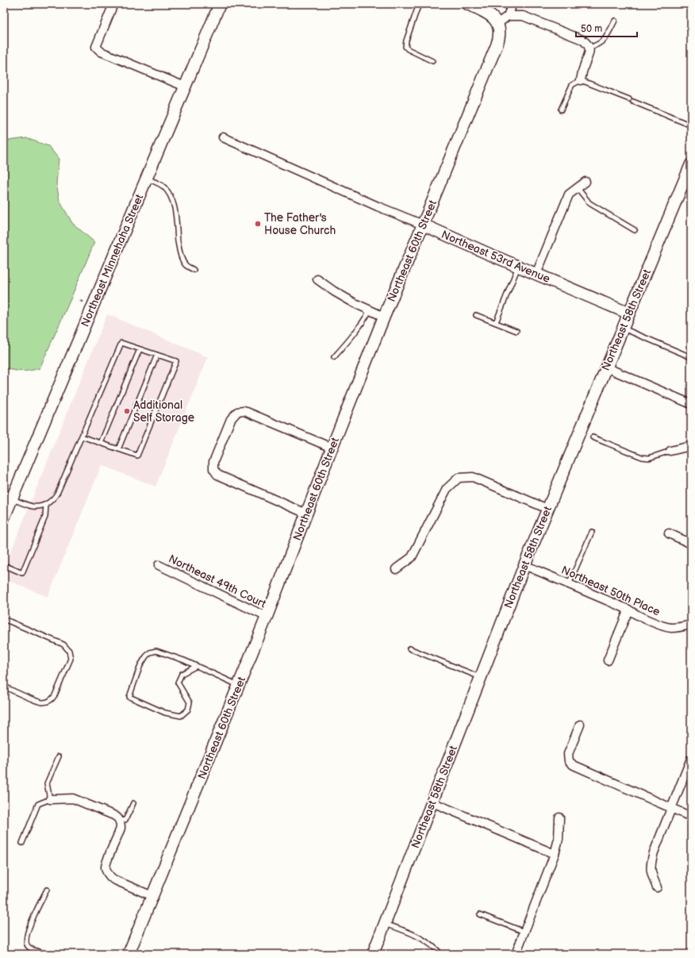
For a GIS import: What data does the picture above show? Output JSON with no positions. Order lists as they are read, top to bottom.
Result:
{
  "streets": {
    "street": [
      "Northeast 60th Street",
      "Northeast 53rd Avenue",
      "Northeast Minnehaha Street",
      "Northeast 58th Street",
      "Northeast 49th Court",
      "Northeast 50th Place"
    ]
  },
  "crossings": [
    ["Northeast 60th Street", "Northeast 53rd Avenue"],
    ["Northeast 60th Street", "Northeast 49th Court"],
    ["Northeast 53rd Avenue", "Northeast 58th Street"],
    ["Northeast 58th Street", "Northeast 50th Place"]
  ],
  "places": ["The Father's House Church", "Additional Self Storage"],
  "scale_bar": "50 m"
}
